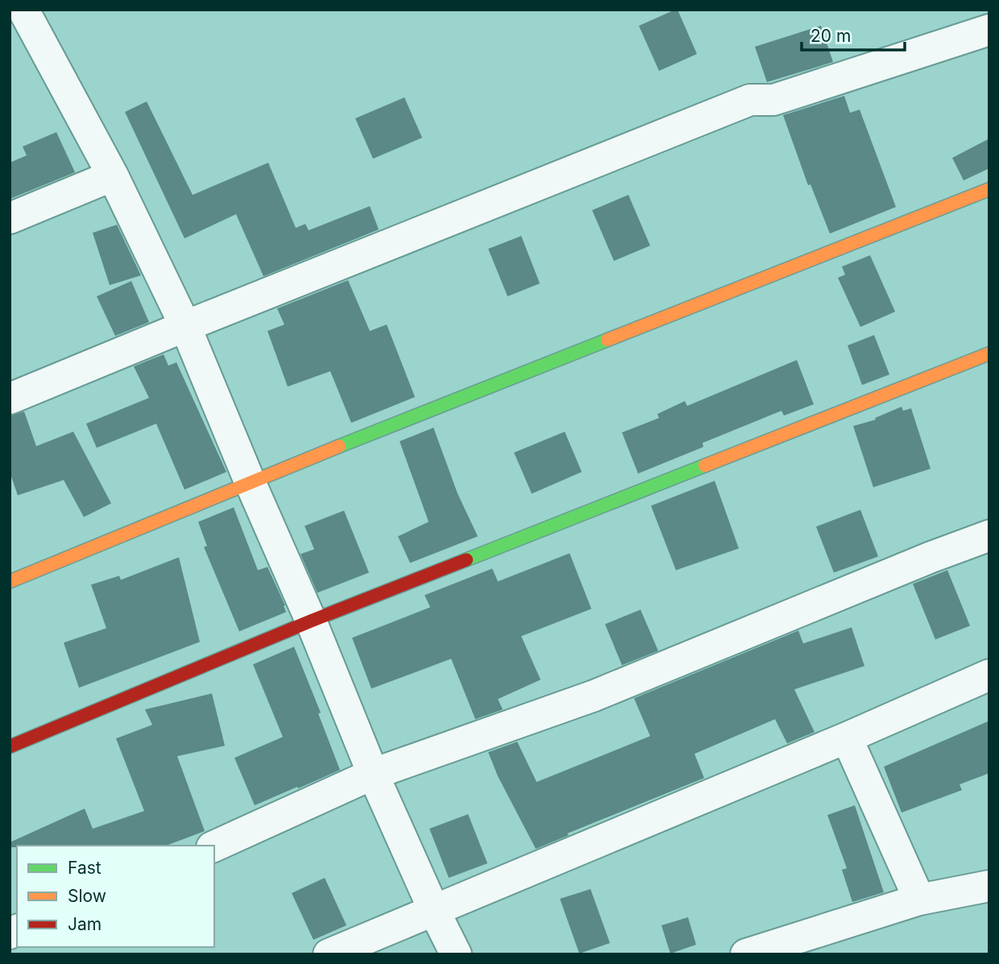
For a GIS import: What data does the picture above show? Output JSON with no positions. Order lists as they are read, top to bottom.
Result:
{
  "legend": ["Fast", "Slow", "Jam"],
  "scale_bar": "20 m"
}
